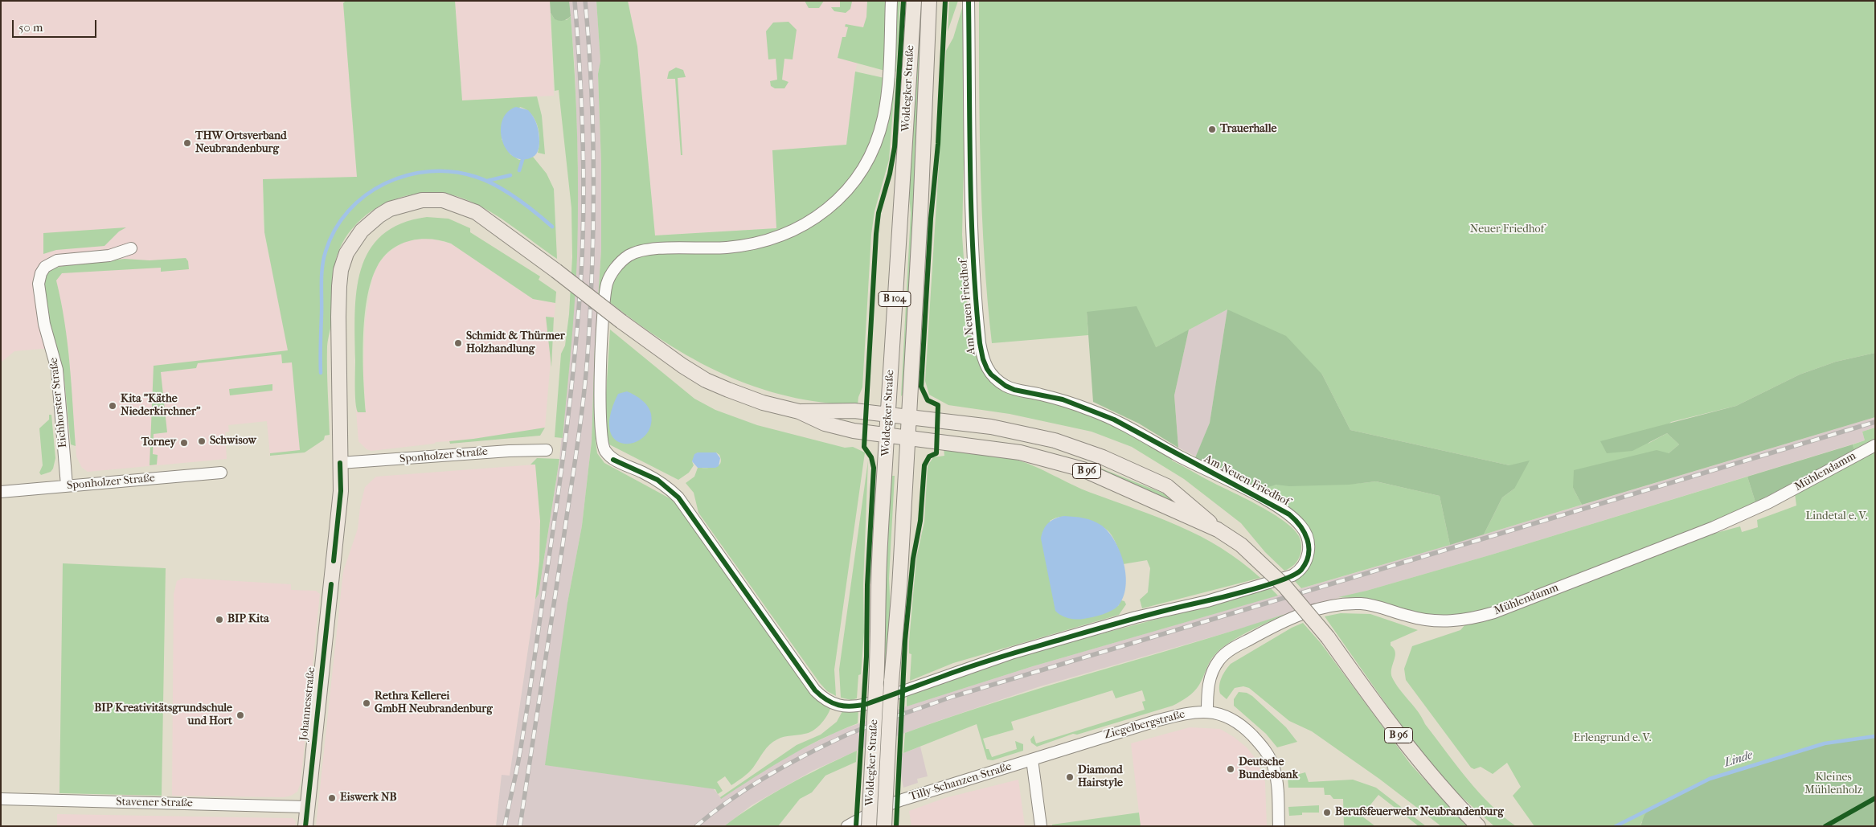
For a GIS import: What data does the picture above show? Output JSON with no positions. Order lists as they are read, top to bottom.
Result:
{
  "streets": {
    "main road": [
      "Woldegker Straße",
      "B 104",
      "B 96",
      "Johannesstraße"
    ],
    "street": [
      "Am Neuen Friedhof",
      "Eichhorster Straße",
      "Sponholzer Straße",
      "Mühlendamm",
      "Ziegelbergstraße",
      "Tilly-Schanzen-Straße",
      "Stavener Straße"
    ]
  },
  "crossings": [
    ["Woldegker Straße", "B 96"],
    ["Eichhorster Straße", "Sponholzer Straße"],
    ["Sponholzer Straße", "Johannesstraße"],
    ["Mühlendamm", "Ziegelbergstraße"],
    ["Johannesstraße", "Stavener Straße"],
    ["Ziegelbergstraße", "Tilly-Schanzen-Straße"]
  ],
  "water": ["Linde"],
  "parks": [
    "Neuer Friedhof",
    "Lindetal e. V.",
    "Erlengrund e. V.",
    "Kleines Mühlenholz"
  ],
  "places": [
    "Trauerhalle",
    "THW Ortsverband Neubrandenburg",
    "Schmidt & Thürmer Holzhandlung",
    "Kita \"Käthe Niederkirchner\"",
    "Schwisow",
    "Torney",
    "BIP Kita",
    "Rethra Kellerei GmbH Neubrandenburg",
    "BIP Kreativitätsgrundschule und Hort",
    "Deutsche Bundesbank",
    "Diamond Hairstyle",
    "Eiswerk NB",
    "Berufsfeuerwehr Neubrandenburg"
  ],
  "scale_bar": "50 m"
}
